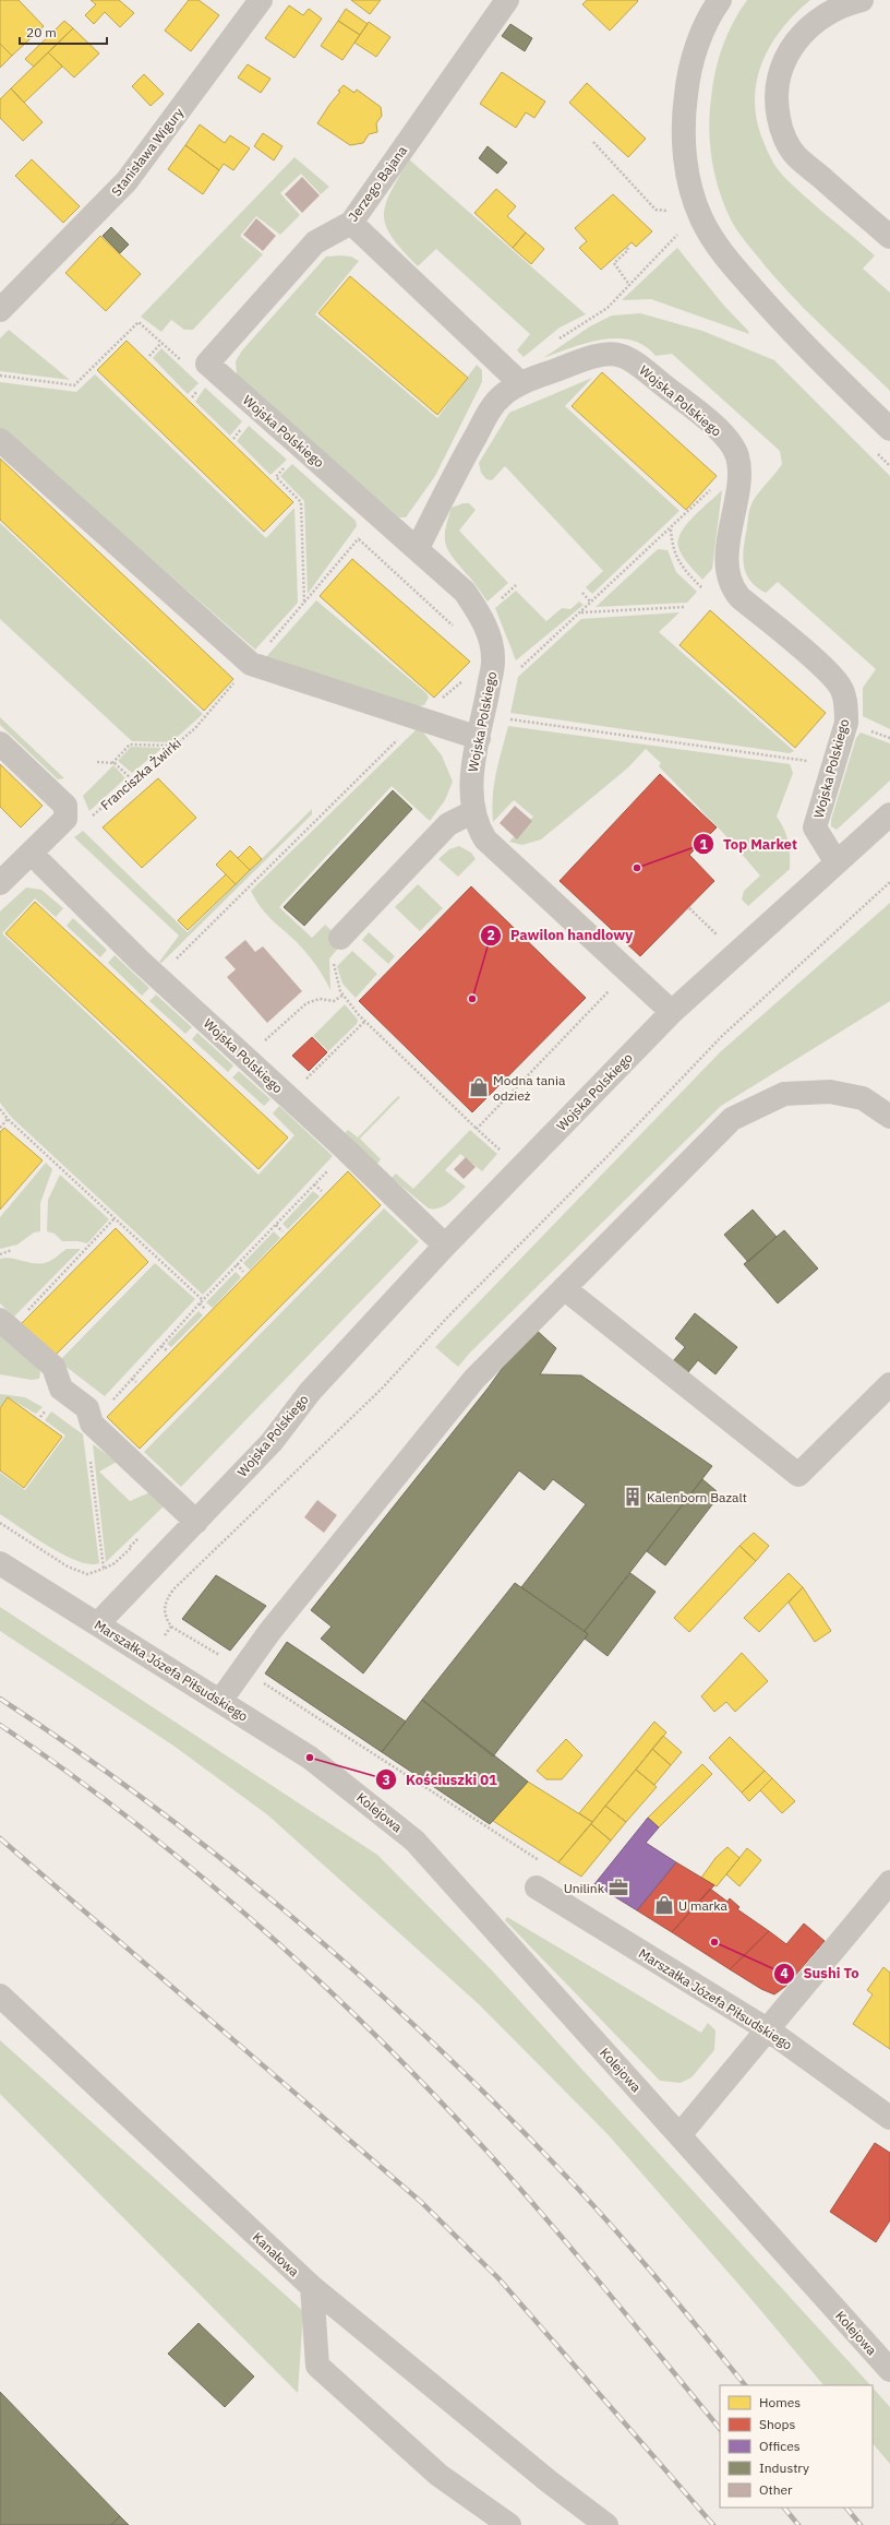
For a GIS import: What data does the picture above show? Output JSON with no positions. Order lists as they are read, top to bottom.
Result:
{
  "streets": {
    "street": [
      "Stanisława Wigury",
      "Jerzego Bajana",
      "Wojska Polskiego",
      "Marszałka Józefa Piłsudskiego",
      "Kolejowa",
      "Kanałowa"
    ],
    "path": ["Franciszka Żwirki"]
  },
  "crossings": [
    ["Jerzego Bajana", "Wojska Polskiego"],
    ["Wojska Polskiego", "Franciszka Żwirki"],
    ["Wojska Polskiego", "Marszałka Józefa Piłsudskiego"],
    ["Marszałka Józefa Piłsudskiego", "Kolejowa"]
  ],
  "places": {
    "other": [
      "Top Market",
      "Pawilon handlowy",
      "Kościuszki 01",
      "Sushi To"
    ],
    "shop": ["Modna tania odzież", "U marka"],
    "building": ["Kalenborn Bazalt"],
    "office": ["Unilink"]
  },
  "legend": [
    "Homes",
    "Shops",
    "Offices",
    "Industry",
    "Other"
  ],
  "scale_bar": "20 m"
}
